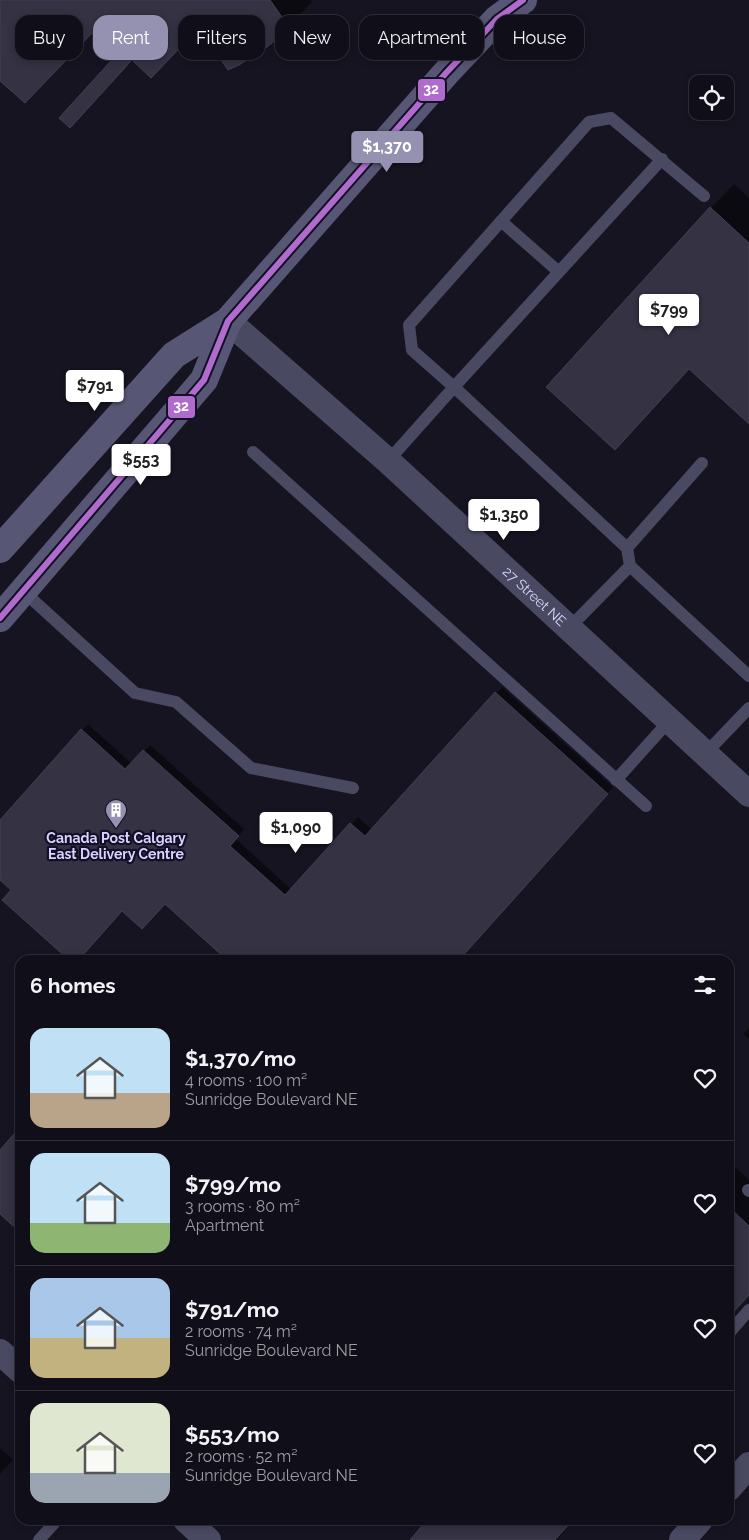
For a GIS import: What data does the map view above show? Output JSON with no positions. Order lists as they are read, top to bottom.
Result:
{
  "streets": {
    "street": ["27 Street NE"]
  },
  "places": {
    "building": ["Canada Post Calgary East Delivery Centre"]
  },
  "lines": ["transit line 32"],
  "page": {
    "chip": [
      "Buy",
      "Rent",
      "Filters",
      "New",
      "Apartment",
      "House"
    ],
    "price": [
      "$1,370",
      "$799",
      "$791",
      "$553",
      "$1,350",
      "$1,090"
    ],
    "heading": "6 homes",
    "list": [
      {
        "name": "$1,370/mo",
        "note": "4 rooms · 100 m² · Sunridge Boulevard NE"
      },
      {
        "name": "$799/mo",
        "note": "3 rooms · 80 m² · Apartment"
      },
      {
        "name": "$791/mo",
        "note": "2 rooms · 74 m² · Sunridge Boulevard NE"
      },
      {
        "name": "$553/mo",
        "note": "2 rooms · 52 m² · Sunridge Boulevard NE"
      }
    ]
  }
}
